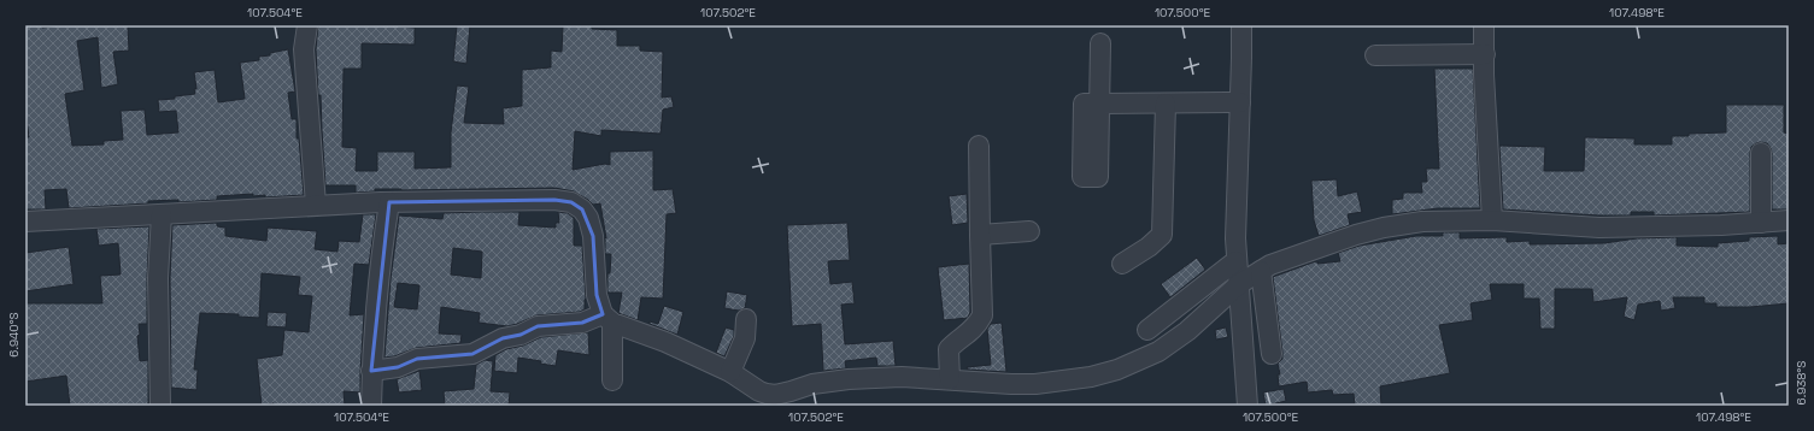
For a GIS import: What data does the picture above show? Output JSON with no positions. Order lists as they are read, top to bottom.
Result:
{
  "coordinates": [
    "107.504°E",
    "107.502°E",
    "107.500°E",
    "107.498°E",
    "6.940°S",
    "6.938°S"
  ]
}
